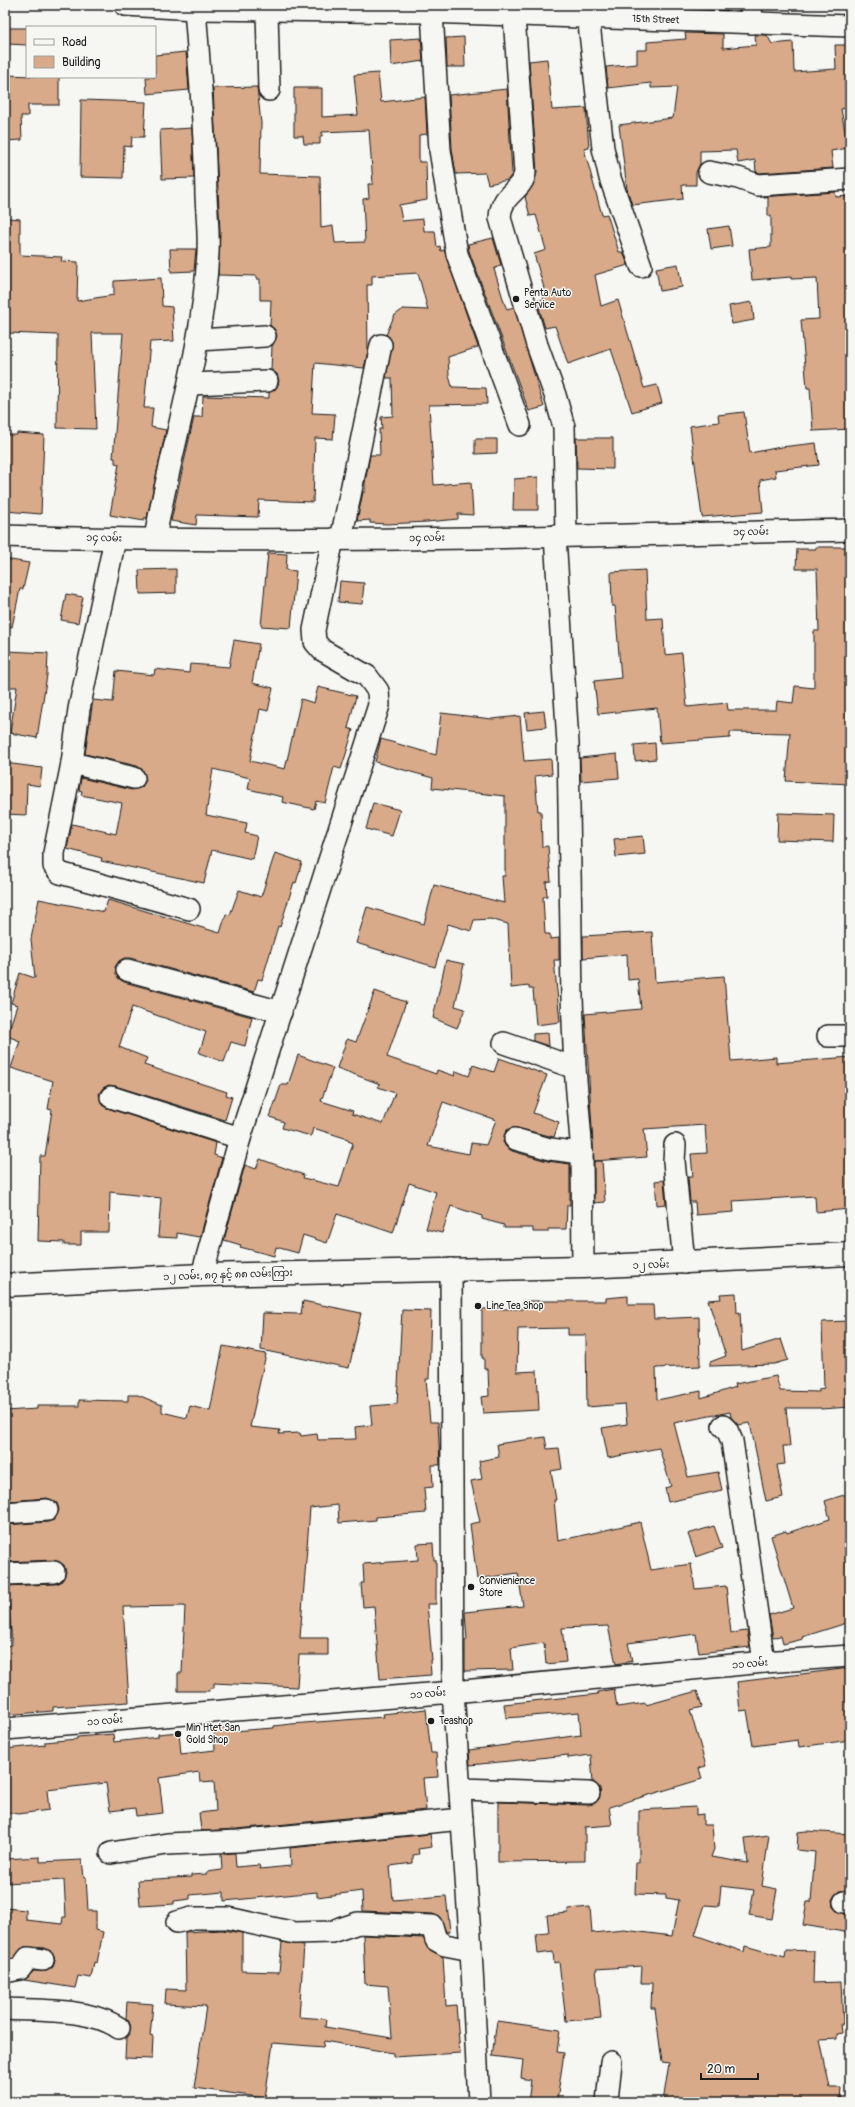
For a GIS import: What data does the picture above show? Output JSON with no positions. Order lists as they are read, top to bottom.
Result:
{
  "streets": {
    "main road": ["၁၂ လမ်း", "၁၂ လမ်း, ၈၇ နှင့် ၈၈ လမ်းကြား"],
    "street": ["15th Street", "၁၄ လမ်း", "၁၁ လမ်း"]
  },
  "crossings": [
    ["၁၂ လမ်း", "၁၂ လမ်း, ၈၇ နှင့် ၈၈ လမ်းကြား"]
  ],
  "places": [
    "Penta Auto Service",
    "Line Tea Shop",
    "Convienience Store",
    "Teashop",
    "Min Htet San Gold Shop"
  ],
  "legend": ["Road", "Building"],
  "scale_bar": "20 m"
}
